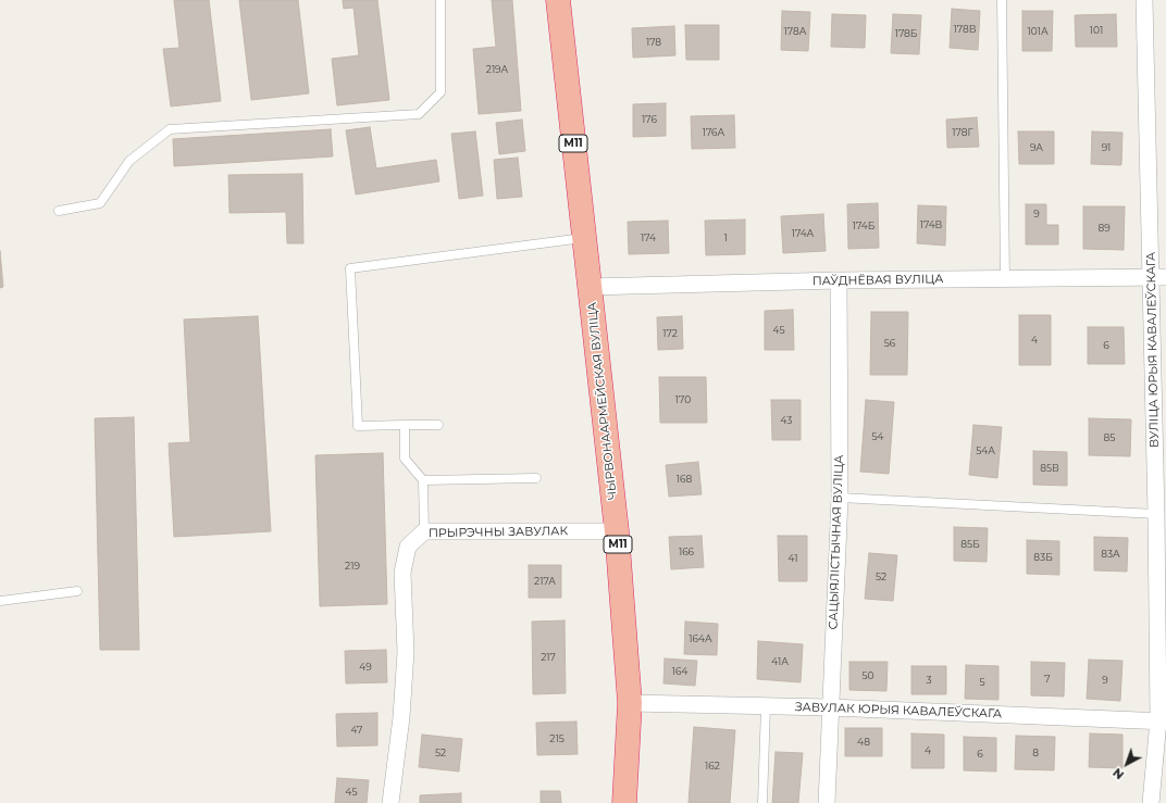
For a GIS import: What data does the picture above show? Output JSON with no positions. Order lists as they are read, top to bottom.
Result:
{
  "streets": {
    "highway": ["М11", "ЧЫРВОНААРМЕЙСКАЯ ВУЛІЦА"],
    "street": [
      "ПАЎДНЁВАЯ ВУЛІЦА",
      "ВУЛІЦА ЮРЫЯ КАВАЛЕЎСКАГА",
      "ПРЫРЭЧНЫ ЗАВУЛАК",
      "САЦЫЯЛІСТЫЧНАЯ ВУЛІЦА",
      "ЗАВУЛАК ЮРЫЯ КАВАЛЕЎСКАГА"
    ]
  },
  "crossings": [
    ["ПАЎДНЁВАЯ ВУЛІЦА", "ВУЛІЦА ЮРЫЯ КАВАЛЕЎСКАГА"],
    ["ПАЎДНЁВАЯ ВУЛІЦА", "ЧЫРВОНААРМЕЙСКАЯ ВУЛІЦА"],
    ["ПАЎДНЁВАЯ ВУЛІЦА", "САЦЫЯЛІСТЫЧНАЯ ВУЛІЦА"],
    ["ВУЛІЦА ЮРЫЯ КАВАЛЕЎСКАГА", "ЗАВУЛАК ЮРЫЯ КАВАЛЕЎСКАГА"],
    ["ЧЫРВОНААРМЕЙСКАЯ ВУЛІЦА", "ПРЫРЭЧНЫ ЗАВУЛАК"],
    ["ЧЫРВОНААРМЕЙСКАЯ ВУЛІЦА", "ЗАВУЛАК ЮРЫЯ КАВАЛЕЎСКАГА"],
    ["САЦЫЯЛІСТЫЧНАЯ ВУЛІЦА", "ЗАВУЛАК ЮРЫЯ КАВАЛЕЎСКАГА"]
  ],
  "house_numbers": [
    "178В",
    "101",
    "178А",
    "101А",
    "178Б",
    "178",
    "219А",
    "176",
    "176А",
    "178Г",
    "9А",
    "91",
    "9",
    "174В",
    "174Б",
    "89",
    "174А",
    "174",
    "1",
    "45",
    "172",
    "4",
    "56",
    "6",
    "170",
    "43",
    "54",
    "85",
    "54А",
    "85В",
    "168",
    "85Б",
    "166",
    "83А",
    "83Б",
    "41",
    "219",
    "52",
    "217А",
    "164А",
    "217",
    "41А",
    "49",
    "164",
    "50",
    "7",
    "3",
    "9",
    "5",
    "47",
    "215",
    "48",
    "4",
    "52",
    "8",
    "6",
    "162",
    "45"
  ],
  "north": "bottom left"
}
